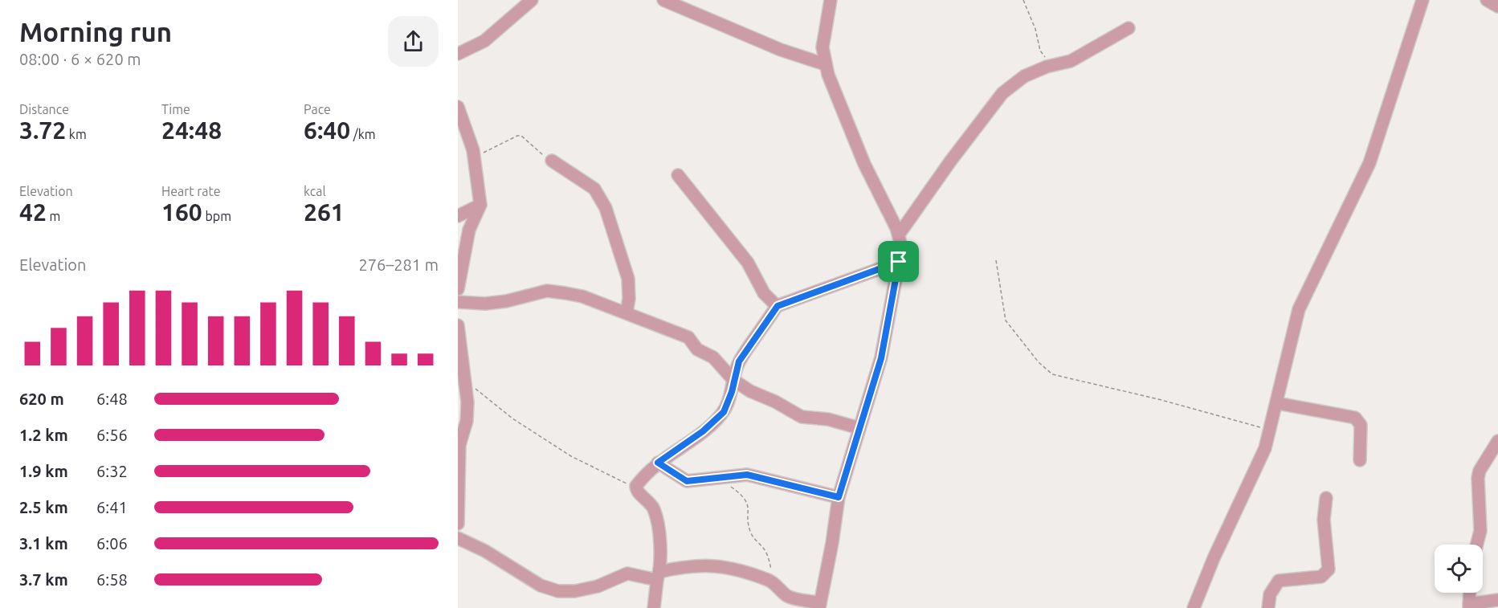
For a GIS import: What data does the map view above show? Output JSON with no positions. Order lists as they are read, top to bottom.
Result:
{
  "page": {
    "heading": ["Morning run", "08:00 · 6 × 620 m"],
    "stats": [
      ["Distance", "3.72 km"],
      ["Time", "24:48"],
      ["Pace", "6:40 /km"],
      ["Elevation", "42 m"],
      ["Heart rate", "160 bpm"],
      ["kcal", "261"]
    ],
    "chart": ["Elevation", "276–281 m"],
    "list": [
      {
        "name": "620 m",
        "note": "6:48"
      },
      {
        "name": "1.2 km",
        "note": "6:56"
      },
      {
        "name": "1.9 km",
        "note": "6:32"
      },
      {
        "name": "2.5 km",
        "note": "6:41"
      },
      {
        "name": "3.1 km",
        "note": "6:06"
      },
      {
        "name": "3.7 km",
        "note": "6:58"
      }
    ]
  }
}
